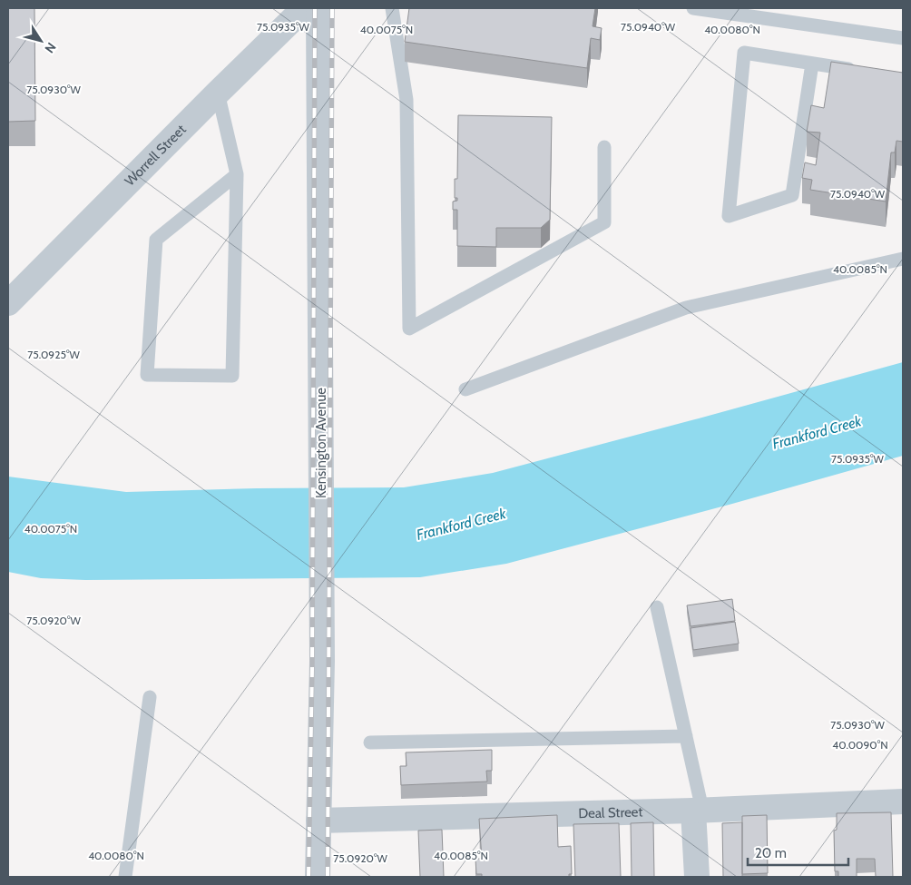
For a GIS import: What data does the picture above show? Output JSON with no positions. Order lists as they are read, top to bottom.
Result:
{
  "streets": {
    "street": ["Worrell Street", "Kensington Avenue", "Deal Street"]
  },
  "crossings": [
    ["Kensington Avenue", "Deal Street"]
  ],
  "water": ["Frankford Creek"],
  "scale_bar": "20 m",
  "north": "bottom right",
  "coordinates": [
    "75.0935°W",
    "75.0940°W",
    "40.0080°N",
    "40.0075°N",
    "75.0930°W",
    "40.0085°N",
    "75.0925°W",
    "75.0920°W",
    "40.0090°N"
  ]
}
